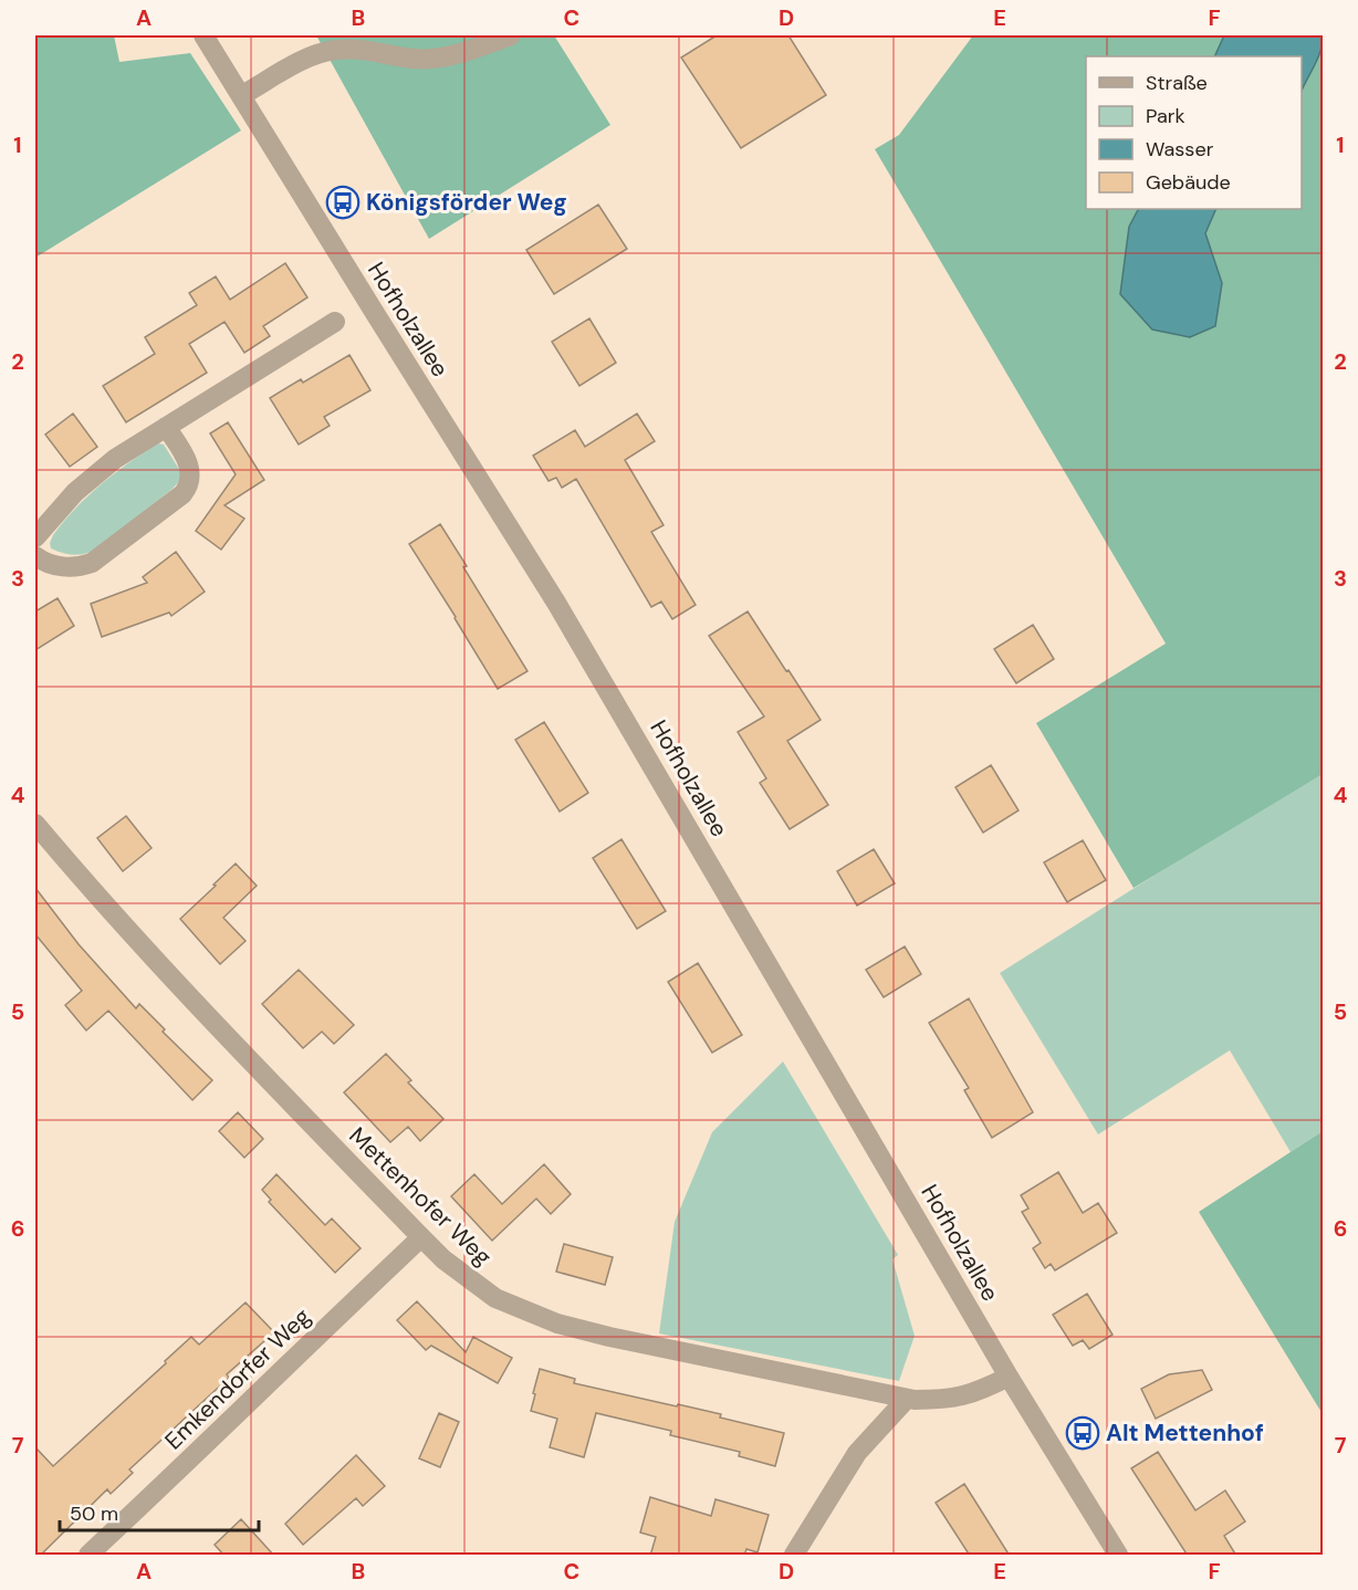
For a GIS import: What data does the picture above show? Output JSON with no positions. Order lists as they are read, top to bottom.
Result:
{
  "streets": {
    "street": ["Hofholzallee", "Mettenhofer Weg", "Emkendorfer Weg"]
  },
  "crossings": [
    ["Hofholzallee", "Mettenhofer Weg"],
    ["Mettenhofer Weg", "Emkendorfer Weg"]
  ],
  "places": {
    "bus stop": ["Königsförder Weg", "Alt Mettenhof"]
  },
  "legend": [
    "Straße",
    "Park",
    "Wasser",
    "Gebäude"
  ],
  "scale_bar": "50 m",
  "grid": {
    "columns": [
      "A",
      "B",
      "C",
      "D",
      "E",
      "F"
    ],
    "rows": [
      "1",
      "2",
      "3",
      "4",
      "5",
      "6",
      "7"
    ]
  }
}
